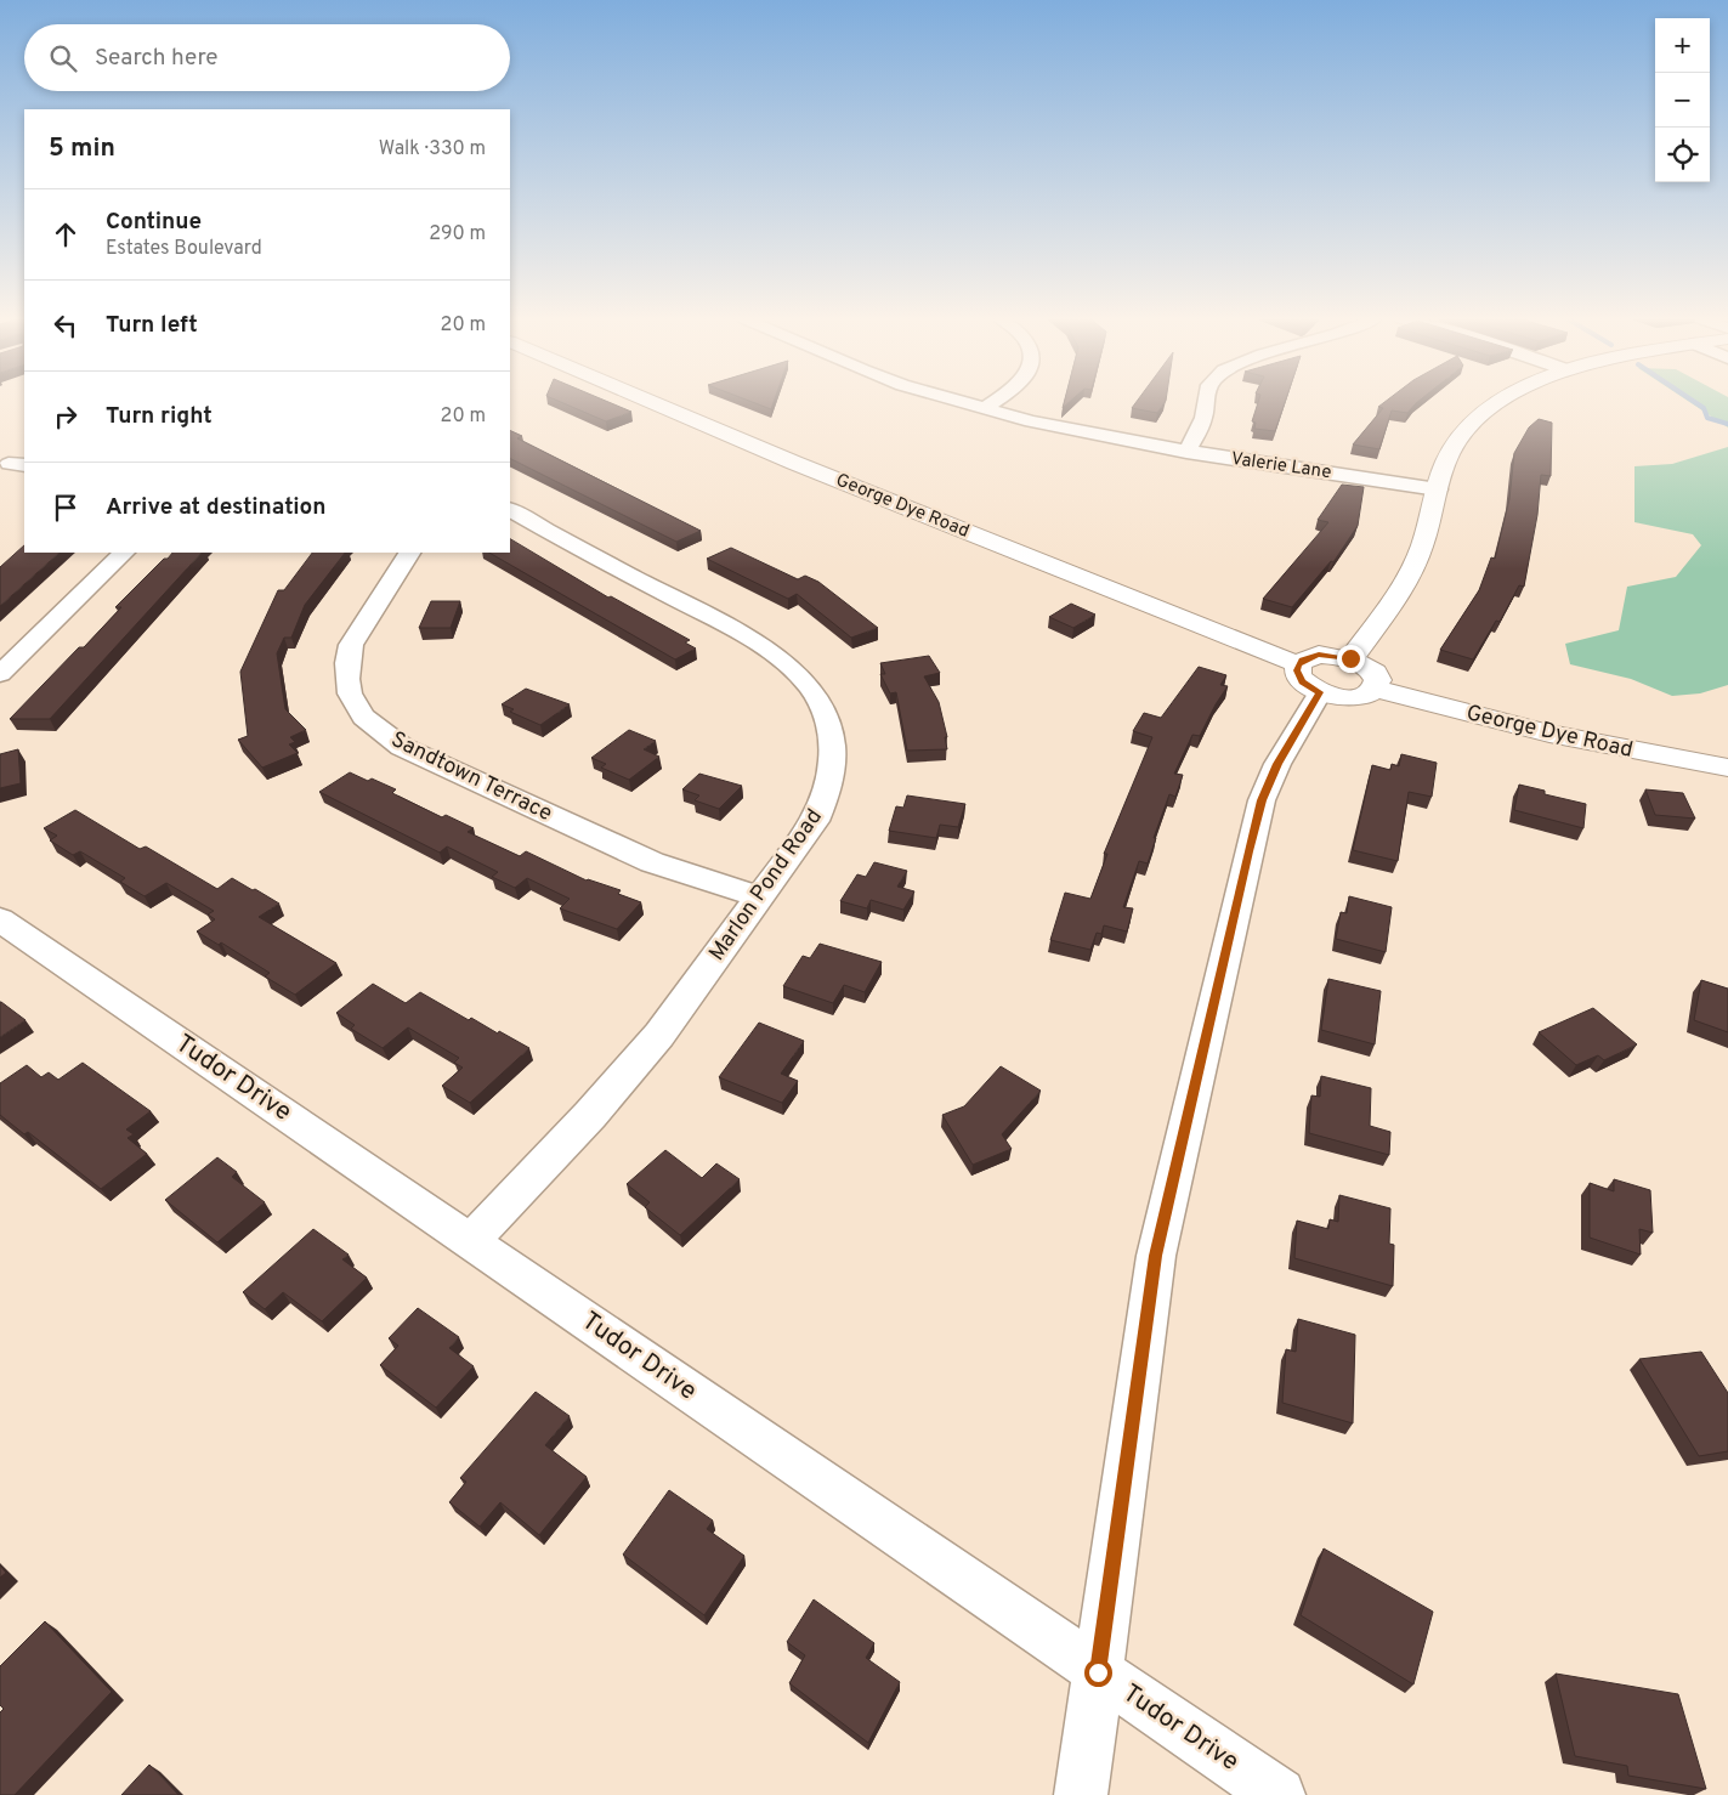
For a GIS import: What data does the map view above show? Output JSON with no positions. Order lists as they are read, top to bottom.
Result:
{
  "streets": {
    "street": [
      "Valerie Lane",
      "George Dye Road",
      "Sandtown Terrace",
      "Marlon Pond Road",
      "Tudor Drive"
    ]
  },
  "crossings": [
    ["Sandtown Terrace", "Marlon Pond Road"],
    ["Marlon Pond Road", "Tudor Drive"]
  ],
  "page": {
    "map_buttons": ["+", "−"],
    "search": "Search here",
    "heading": ["5 min", "Walk · 330 m"],
    "list": [
      ["Continue", "Estates Boulevard", "290 m"],
      ["Turn left", "20 m"],
      ["Turn right", "20 m"],
      "Arrive at destination"
    ]
  }
}
